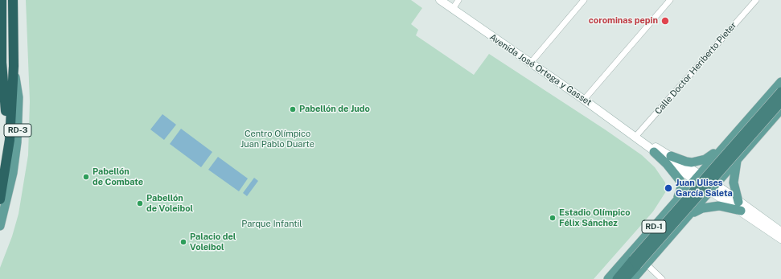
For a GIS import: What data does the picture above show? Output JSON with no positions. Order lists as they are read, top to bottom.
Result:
{
  "streets": {
    "highway": ["RD-3", "RD-1"],
    "main road": ["Avenida José Ortega y Gasset"],
    "street": ["Calle Doctor Heriberto Pieter"]
  },
  "crossings": [
    ["Calle Doctor Heriberto Pieter", "Avenida José Ortega y Gasset"],
    ["Avenida José Ortega y Gasset", "RD-1"]
  ],
  "parks": ["Centro Olímpico Juan Pablo Duarte", "Parque Infantil"],
  "places": [
    "corominas pepin",
    "Pabellón de Judo",
    "Pabellón de Combate",
    "Juan Ulises García Saleta",
    "Pabellón de Voleibol",
    "Estadio Olímpico Félix Sánchez",
    "Palacio del Voleibol"
  ]
}
